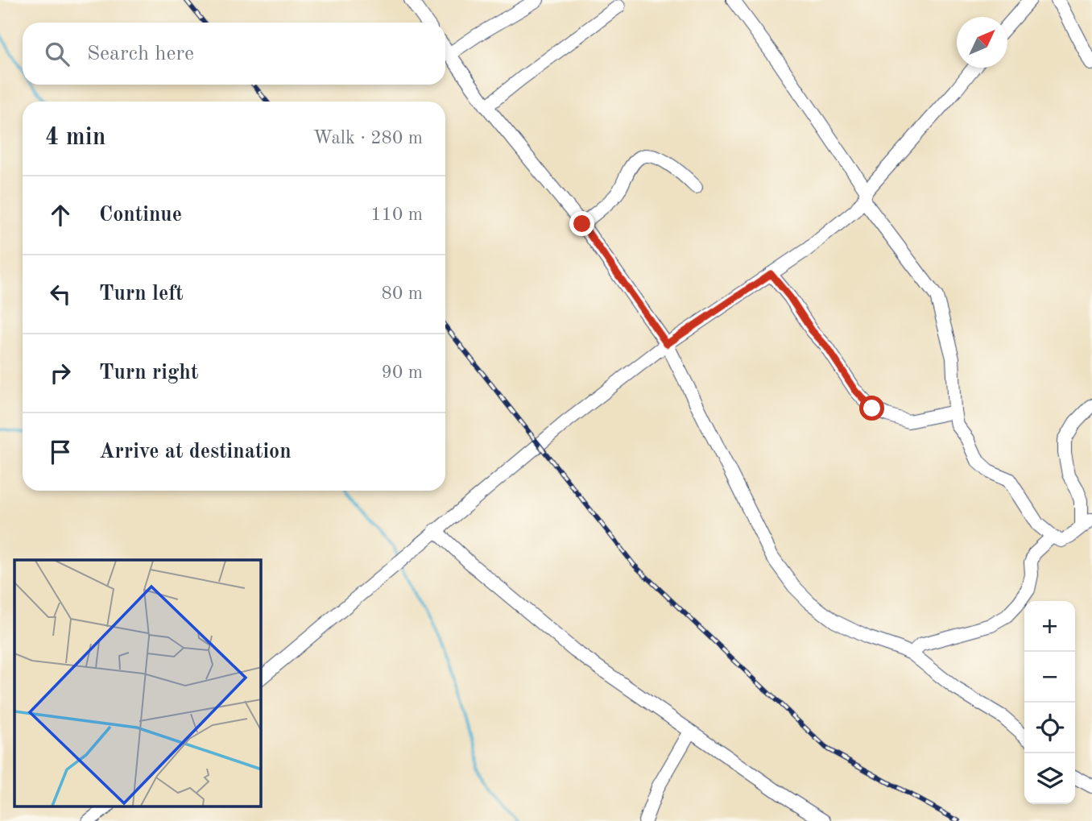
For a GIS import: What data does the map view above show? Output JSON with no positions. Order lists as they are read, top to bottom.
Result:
{
  "north": "top right",
  "page": {
    "search": "Search here",
    "heading": ["4 min", "Walk · 280 m"],
    "list": [
      ["Continue", "110 m"],
      ["Turn left", "80 m"],
      ["Turn right", "90 m"],
      "Arrive at destination"
    ],
    "map_buttons": ["+", "−"]
  }
}
